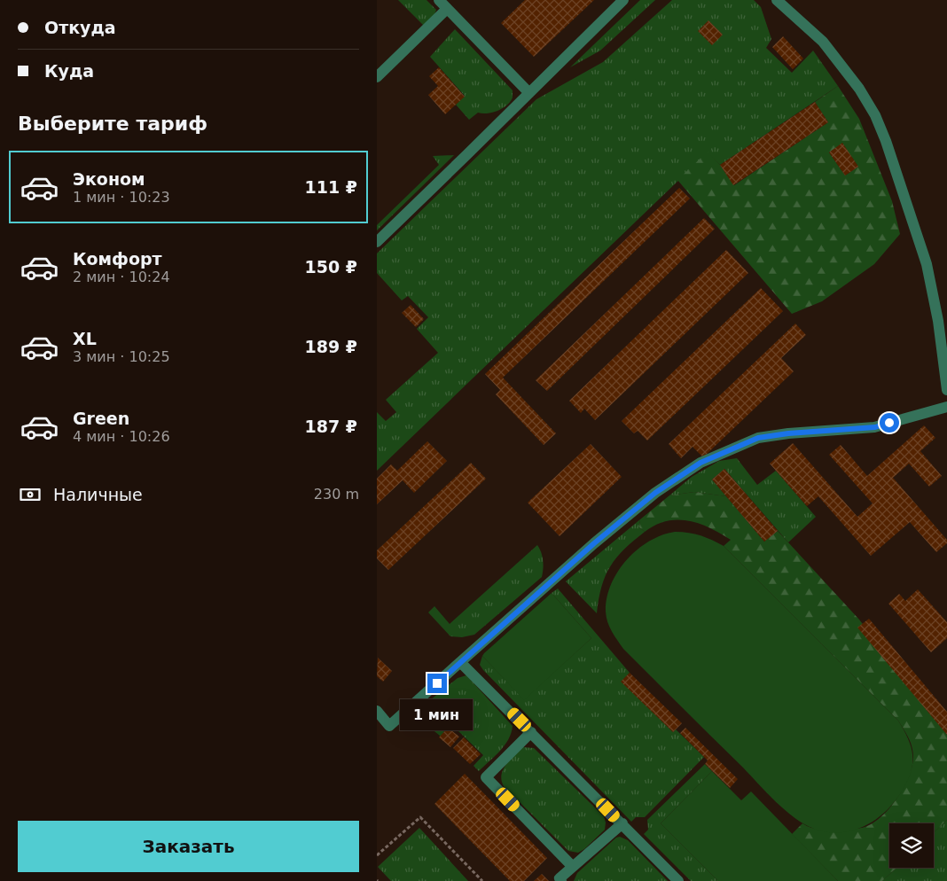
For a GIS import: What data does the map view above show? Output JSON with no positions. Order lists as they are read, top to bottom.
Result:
{
  "page": {
    "banner": ["Откуда", "Куда"],
    "heading": "Выберите тариф",
    "list": [
      {
        "name": "Эконом",
        "note": "1 мин · 10:23",
        "value": "111 ₽"
      },
      {
        "name": "Комфорт",
        "note": "2 мин · 10:24",
        "value": "150 ₽"
      },
      {
        "name": "XL",
        "note": "3 мин · 10:25",
        "value": "189 ₽"
      },
      {
        "name": "Green",
        "note": "4 мин · 10:26",
        "value": "187 ₽"
      }
    ],
    "pay": ["Наличные", "230 m"],
    "bubble": "1 мин",
    "buttons": "Заказать"
  }
}
